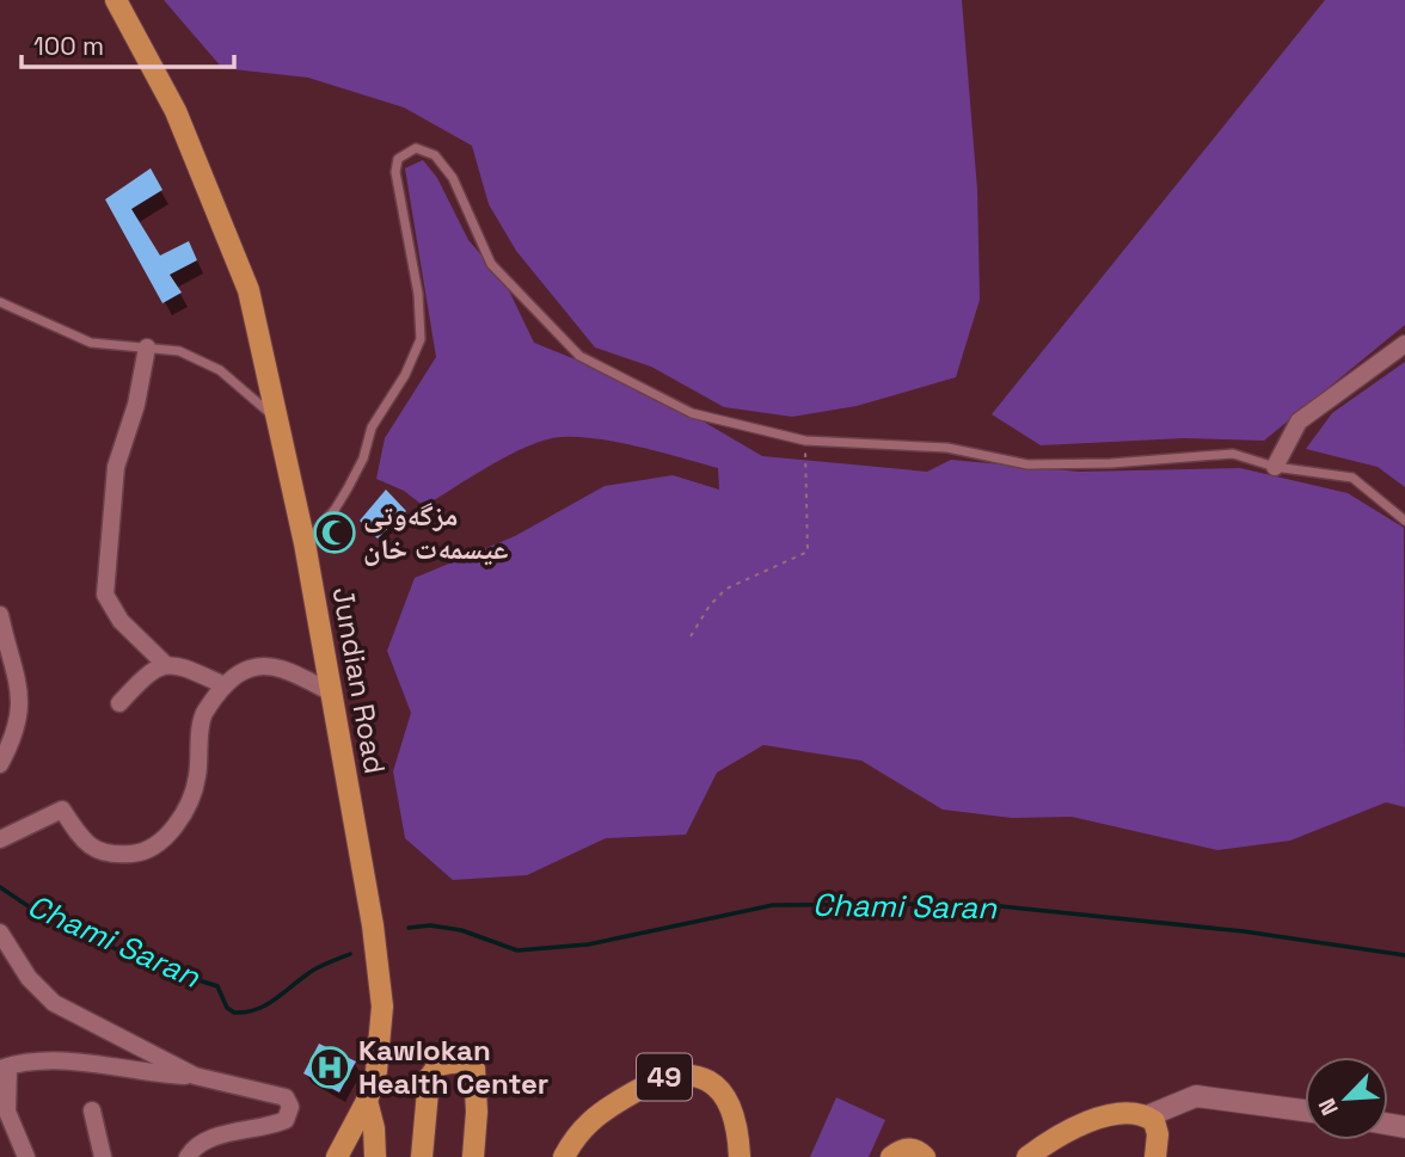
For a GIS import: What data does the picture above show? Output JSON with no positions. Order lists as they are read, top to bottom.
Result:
{
  "streets": {
    "main road": ["Jundian Road", "49"]
  },
  "water": ["Chami Saran"],
  "places": {
    "mosque": ["مزگەوتی عیسمەت خان"],
    "hospital": ["Kawlokan Health Center"]
  },
  "scale_bar": "100 m",
  "north": "bottom left"
}
